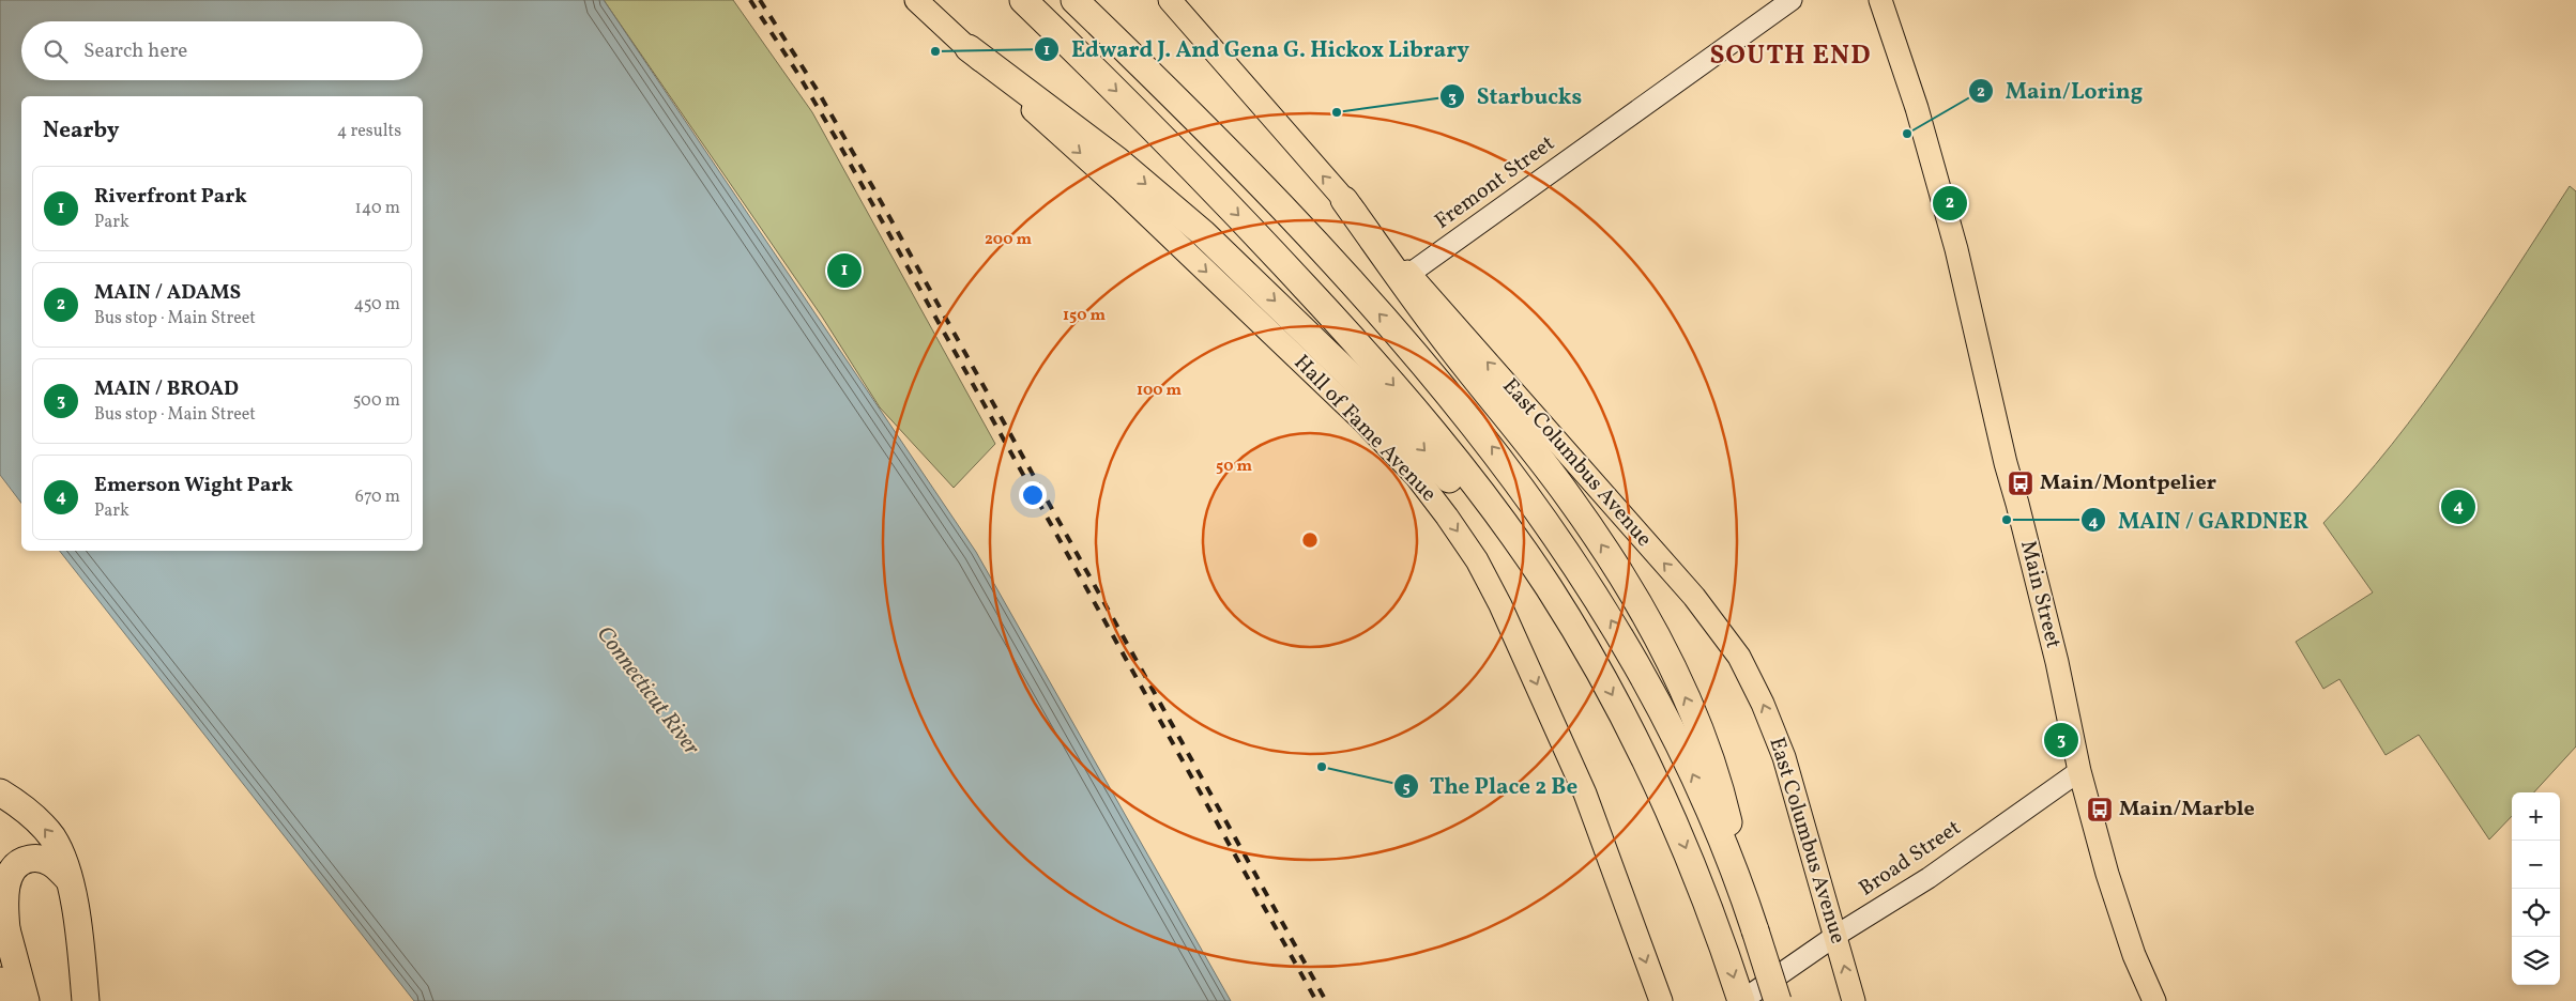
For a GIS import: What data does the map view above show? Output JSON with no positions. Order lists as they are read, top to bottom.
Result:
{
  "streets": {
    "main road": [
      "Fremont Street",
      "Hall of Fame Avenue",
      "East Columbus Avenue",
      "Main Street",
      "Broad Street"
    ]
  },
  "crossings": [
    ["Fremont Street", "East Columbus Avenue"],
    ["East Columbus Avenue", "Broad Street"],
    ["Main Street", "Broad Street"]
  ],
  "one_way": ["Hall of Fame Avenue", "East Columbus Avenue"],
  "districts": ["SOUTH END"],
  "water": ["Connecticut River"],
  "places": {
    "other": [
      "Edward J. And Gena G. Hickox Library",
      "Starbucks",
      "Main/Loring",
      "MAIN / GARDNER",
      "The Place 2 Be"
    ],
    "bus stop": ["Main/Montpelier", "Main/Marble"]
  },
  "page": {
    "search": "Search here",
    "heading": ["Nearby", "4 results"],
    "list": [
      {
        "mark": "1",
        "name": "Riverfront Park",
        "note": "Park",
        "value": "140 m"
      },
      {
        "mark": "2",
        "name": "MAIN / ADAMS",
        "note": "Bus stop · Main Street",
        "value": "450 m"
      },
      {
        "mark": "3",
        "name": "MAIN / BROAD",
        "note": "Bus stop · Main Street",
        "value": "500 m"
      },
      {
        "mark": "4",
        "name": "Emerson Wight Park",
        "note": "Park",
        "value": "670 m"
      }
    ],
    "pins": [
      "2",
      "1",
      "4",
      "3"
    ],
    "map_buttons": ["+", "−"]
  },
  "rings": [
    "200 m",
    "150 m",
    "100 m",
    "50 m"
  ]
}
